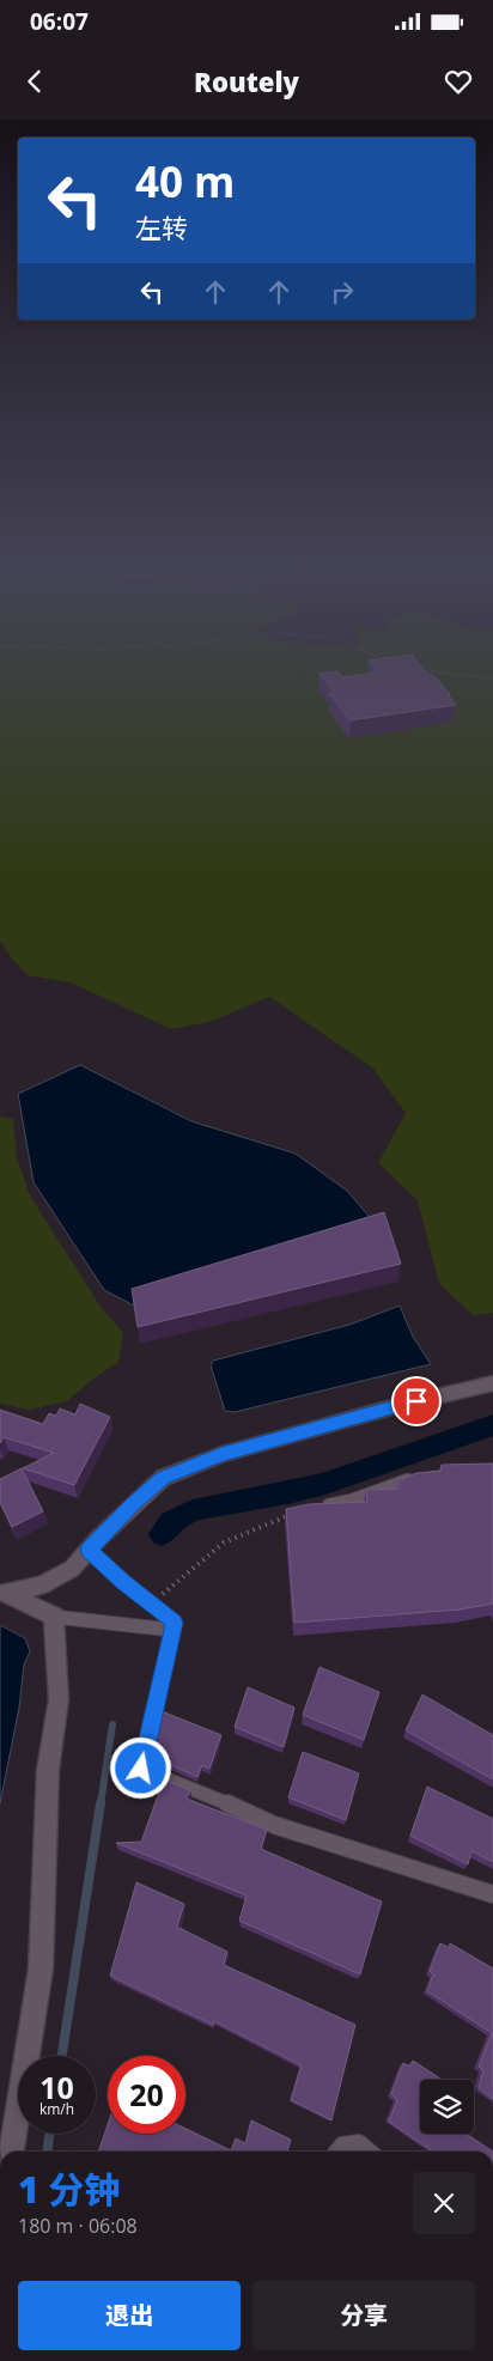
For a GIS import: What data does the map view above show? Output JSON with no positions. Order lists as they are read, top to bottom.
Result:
{
  "page": {
    "status": "06:07",
    "header": "Routely",
    "turn": ["40 m", "左转"],
    "speed": "10 km/h",
    "limit": "20",
    "heading": ["1 分钟", "180 m · 06:08"],
    "buttons": ["退出", "分享"]
  }
}
